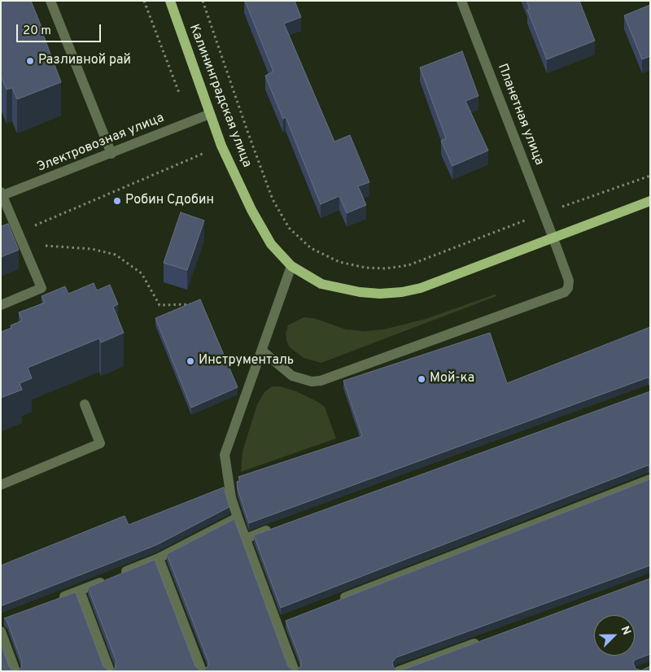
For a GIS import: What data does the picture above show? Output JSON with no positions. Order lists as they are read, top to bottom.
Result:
{
  "streets": {
    "main road": ["Калининградская улица"],
    "street": ["Планетная улица", "Электровозная улица"]
  },
  "crossings": [
    ["Калининградская улица", "Планетная улица"],
    ["Калининградская улица", "Электровозная улица"]
  ],
  "places": [
    "Разливной рай",
    "Робин Сдобин",
    "Инструменталь",
    "Мой-ка"
  ],
  "scale_bar": "20 m",
  "north": "top right"
}
